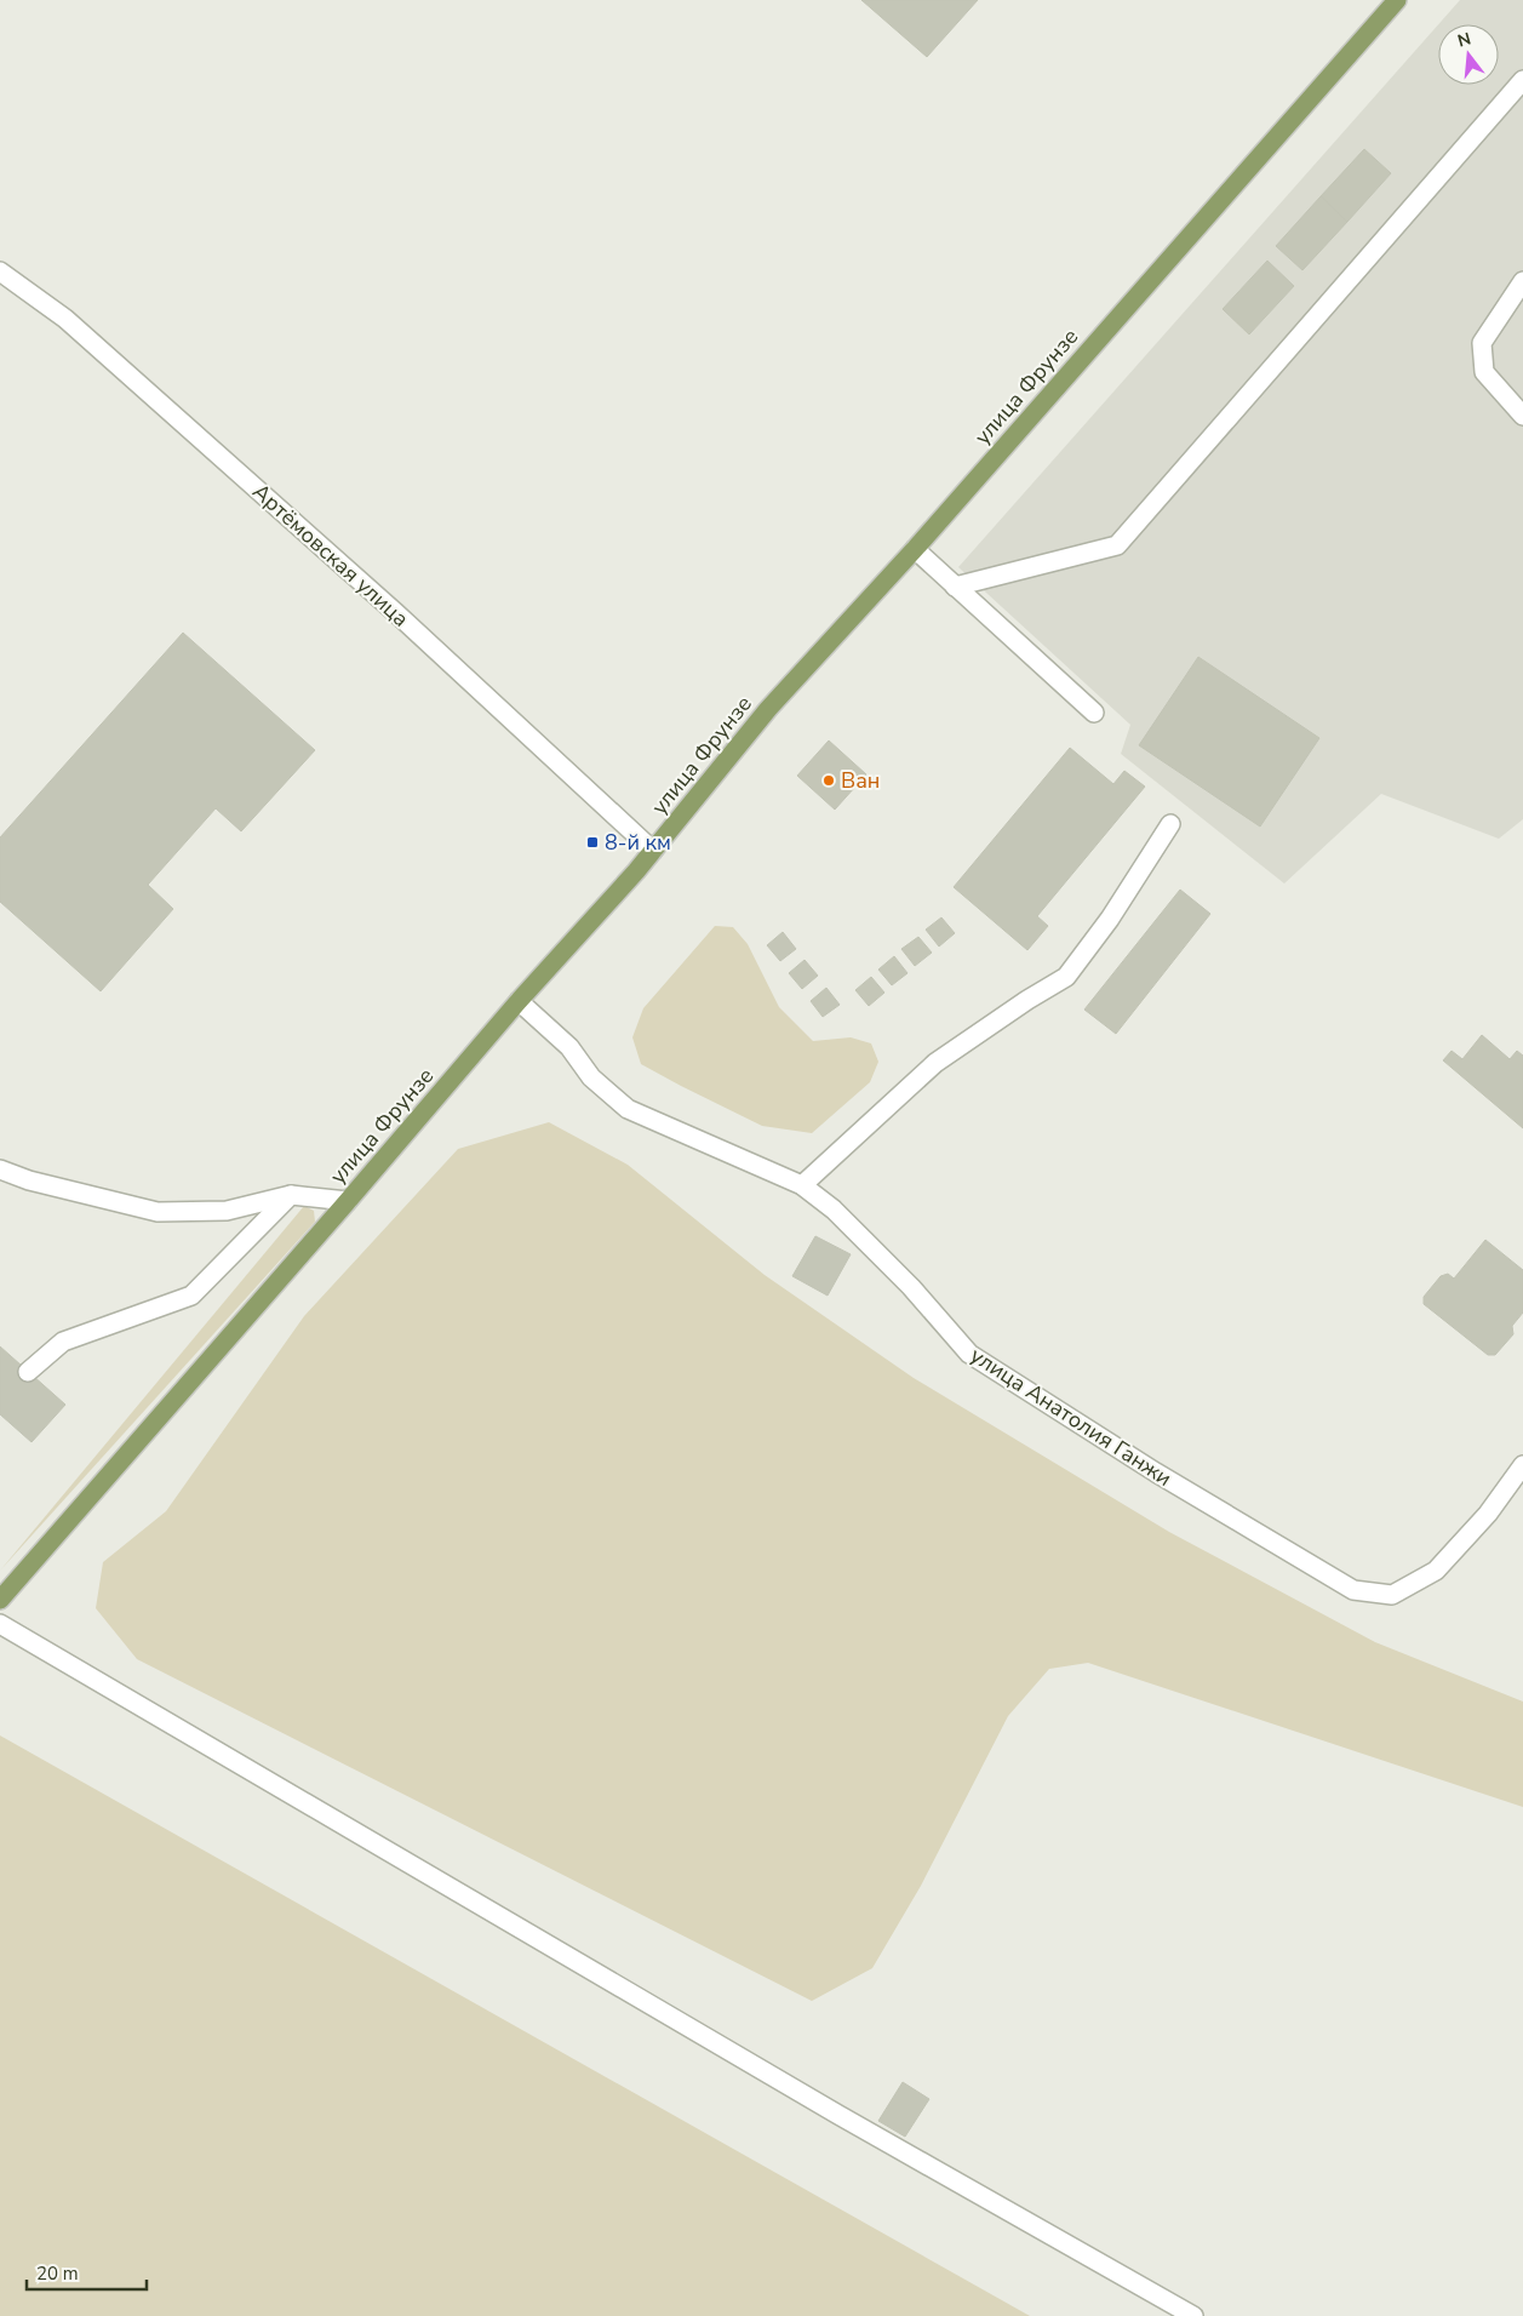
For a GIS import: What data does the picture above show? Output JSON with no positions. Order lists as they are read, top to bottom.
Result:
{
  "streets": {
    "main road": ["улица Фрунзе"],
    "street": ["Артёмовская улица", "улица Анатолия Ганжи"]
  },
  "crossings": [
    ["улица Фрунзе", "Артёмовская улица"],
    ["улица Фрунзе", "улица Анатолия Ганжи"]
  ],
  "places": {
    "other": ["Ван"],
    "transit": ["8-й км"]
  },
  "scale_bar": "20 m",
  "north": "top"
}
